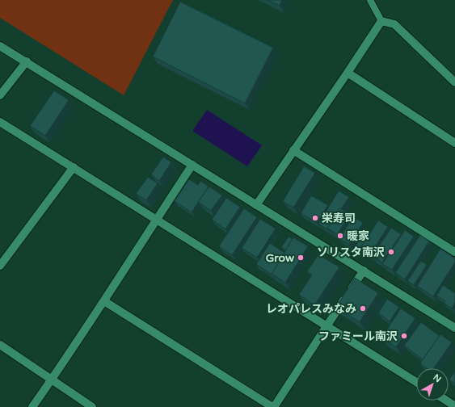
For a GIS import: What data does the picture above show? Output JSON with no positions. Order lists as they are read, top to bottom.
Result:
{
  "places": [
    "栄寿司",
    "暖家",
    "ソリスタ南沢",
    "Grow",
    "レオパレスみなみ",
    "ファミール南沢"
  ],
  "north": "top right"
}
